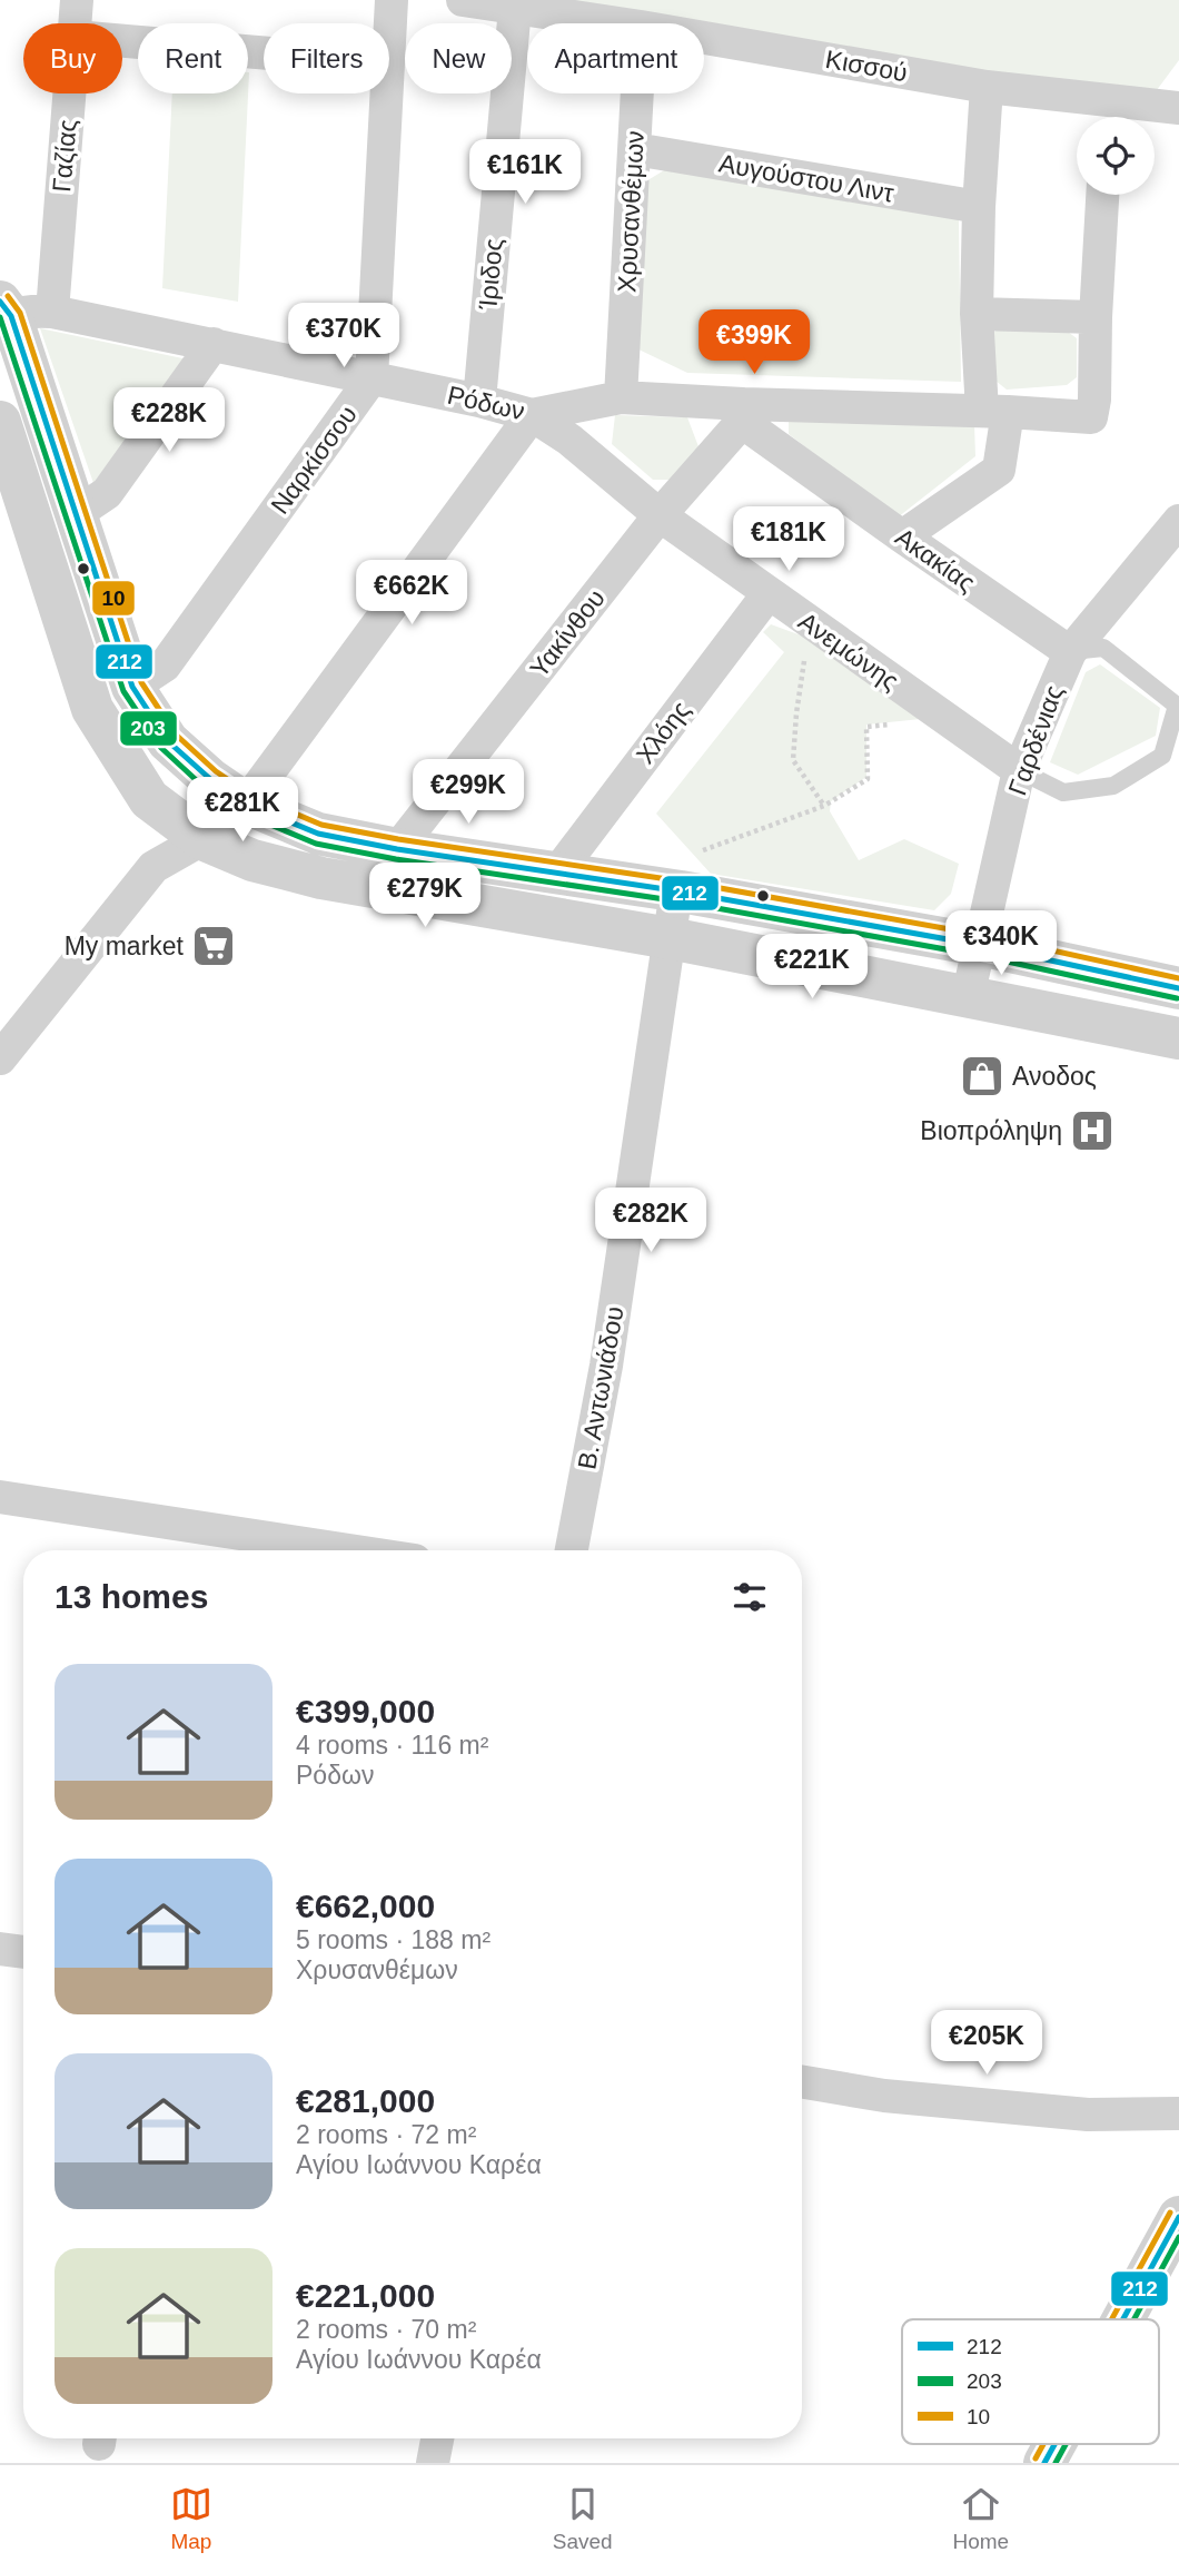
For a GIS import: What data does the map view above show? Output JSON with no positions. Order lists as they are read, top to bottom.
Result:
{
  "streets": {
    "street": [
      "Κισσού",
      "Γαζίας",
      "Αυγούστου Λιντ",
      "Χρυσανθέμων",
      "Ίριδος",
      "Ρόδων",
      "Ναρκίσσου",
      "Ακακίας",
      "Υακίνθου",
      "Ανεμώνης",
      "Χλόης",
      "Γαρδένιας",
      "Β. Αντωνιάδου"
    ]
  },
  "crossings": [
    ["Κισσού", "Ίριδος"],
    ["Γαζίας", "Ρόδων"],
    ["Αυγούστου Λιντ", "Χρυσανθέμων"],
    ["Χρυσανθέμων", "Ρόδων"],
    ["Ίριδος", "Ρόδων"],
    ["Ρόδων", "Ναρκίσσου"],
    ["Ρόδων", "Ακακίας"],
    ["Ρόδων", "Υακίνθου"],
    ["Ρόδων", "Ανεμώνης"],
    ["Ακακίας", "Υακίνθου"],
    ["Ακακίας", "Γαρδένιας"],
    ["Υακίνθου", "Ανεμώνης"],
    ["Ανεμώνης", "Χλόης"],
    ["Ανεμώνης", "Γαρδένιας"]
  ],
  "places": {
    "supermarket": ["My market"],
    "shop": ["Ανοδος"],
    "hospital": ["Βιοπρόληψη"]
  },
  "lines": ["transit line 10", "transit line 212", "transit line 203"],
  "legend": ["212", "203", "10"],
  "page": {
    "chip": [
      "Buy",
      "Rent",
      "Filters",
      "New",
      "Apartment"
    ],
    "price": [
      "€161K",
      "€370K",
      "€399K",
      "€228K",
      "€181K",
      "€662K",
      "€299K",
      "€281K",
      "€279K",
      "€340K",
      "€221K",
      "€282K",
      "€205K"
    ],
    "heading": "13 homes",
    "list": [
      {
        "name": "€399,000",
        "note": "4 rooms · 116 m² · Ρόδων"
      },
      {
        "name": "€662,000",
        "note": "5 rooms · 188 m² · Χρυσανθέμων"
      },
      {
        "name": "€281,000",
        "note": "2 rooms · 72 m² · Αγίου Ιωάννου Καρέα"
      },
      {
        "name": "€221,000",
        "note": "2 rooms · 70 m² · Αγίου Ιωάννου Καρέα"
      }
    ],
    "tabs": ["Map", "Saved", "Home"]
  }
}
